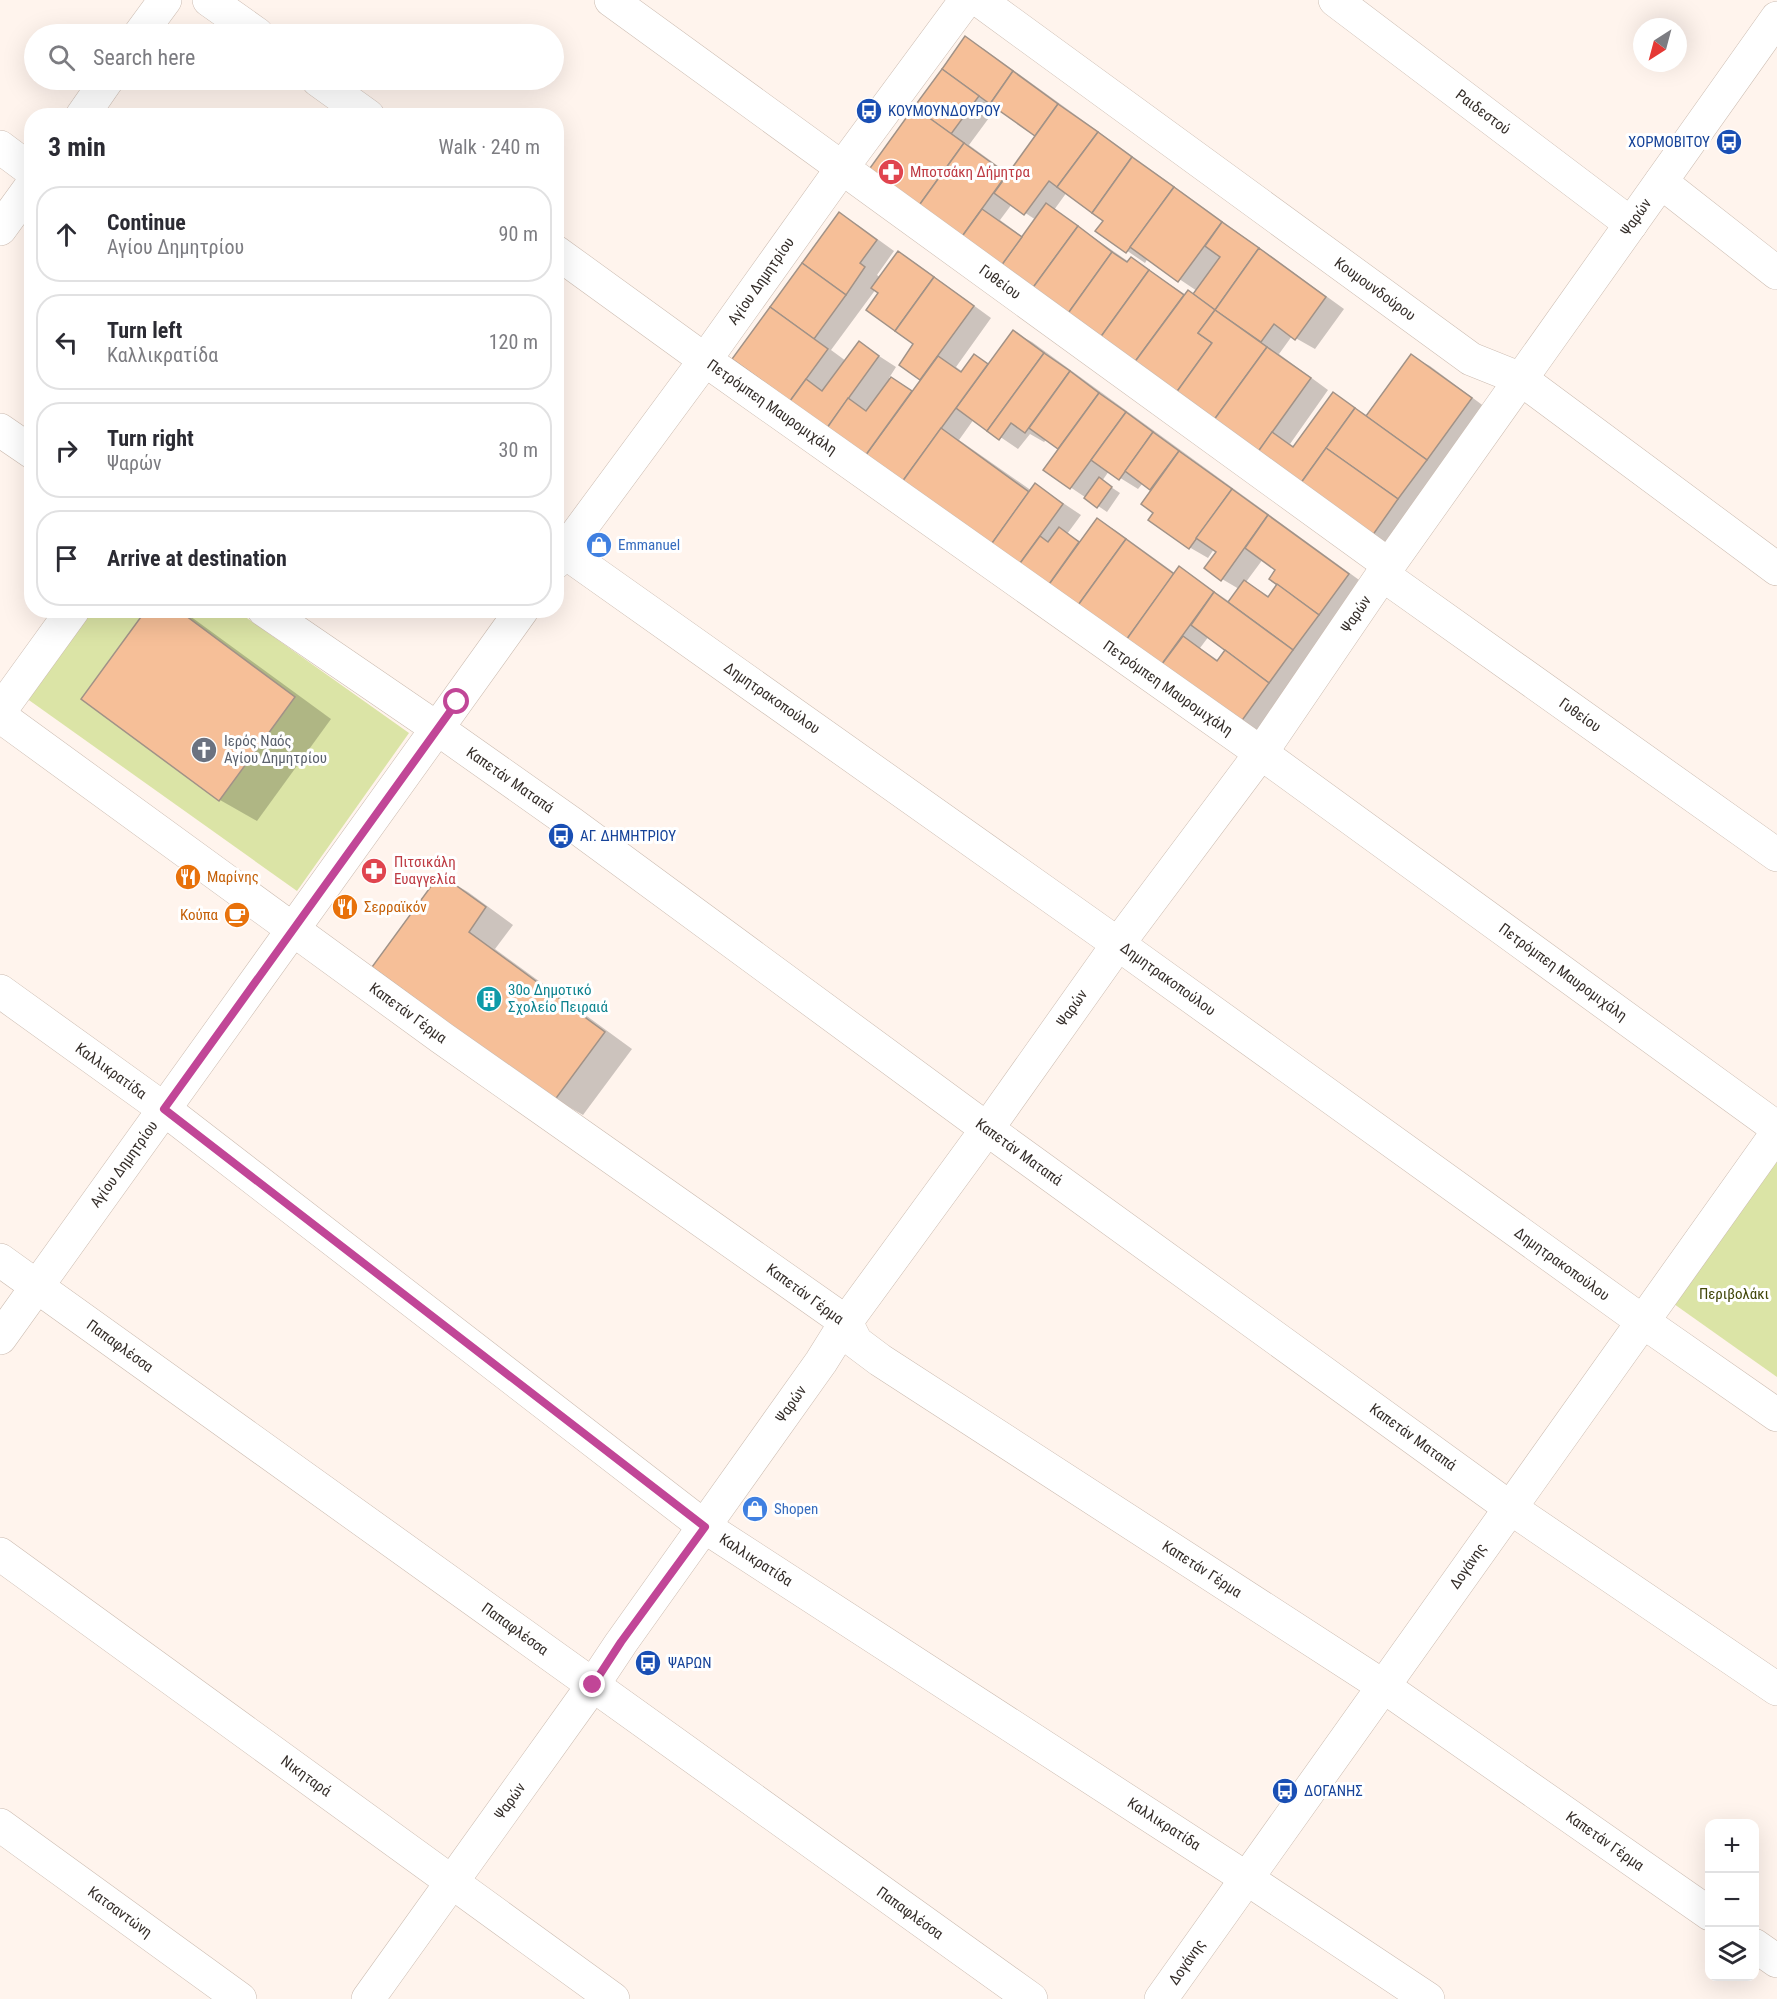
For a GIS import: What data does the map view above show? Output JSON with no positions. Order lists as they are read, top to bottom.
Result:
{
  "streets": {
    "street": [
      "Ραιδεστού",
      "Ψαρών",
      "Αγίου Δημητρίου",
      "Γυθείου",
      "Κουμουνδούρου",
      "Πετρόμπεη Μαυρομιχάλη",
      "Δημητρακοπούλου",
      "Καπετάν Ματαπά",
      "Καπετάν Γέρμα",
      "Καλλικρατίδα",
      "Παπαφλέσσα",
      "Δογάνης",
      "Νικηταρά",
      "Κατσαντώνη"
    ]
  },
  "crossings": [
    ["Ραιδεστού", "Ψαρών"],
    ["Ψαρών", "Γυθείου"],
    ["Ψαρών", "Κουμουνδούρου"],
    ["Ψαρών", "Πετρόμπεη Μαυρομιχάλη"],
    ["Ψαρών", "Δημητρακοπούλου"],
    ["Ψαρών", "Καπετάν Ματαπά"],
    ["Ψαρών", "Καπετάν Γέρμα"],
    ["Ψαρών", "Καλλικρατίδα"],
    ["Ψαρών", "Παπαφλέσσα"],
    ["Ψαρών", "Νικηταρά"],
    ["Αγίου Δημητρίου", "Γυθείου"],
    ["Αγίου Δημητρίου", "Πετρόμπεη Μαυρομιχάλη"],
    ["Αγίου Δημητρίου", "Καπετάν Ματαπά"],
    ["Αγίου Δημητρίου", "Καπετάν Γέρμα"],
    ["Αγίου Δημητρίου", "Καλλικρατίδα"],
    ["Αγίου Δημητρίου", "Παπαφλέσσα"],
    ["Δημητρακοπούλου", "Δογάνης"],
    ["Καπετάν Ματαπά", "Δογάνης"],
    ["Καπετάν Γέρμα", "Δογάνης"],
    ["Καλλικρατίδα", "Δογάνης"]
  ],
  "parks": ["Περιβολάκι"],
  "places": {
    "bus stop": [
      "ΚΟΥΜΟΥΝΔΟΥΡΟΥ",
      "ΧΟΡΜΟΒΙΤΟΥ",
      "ΑΓ. ΔΗΜΗΤΡΙΟΥ",
      "ΨΑΡΩΝ",
      "ΔΟΓΑΝΗΣ"
    ],
    "pharmacy": ["Μποτσάκη Δήμητρα", "Πιτσικάλη Ευαγγελία"],
    "shop": ["Emmanuel", "Shopen"],
    "church": ["Ιερός Ναός Αγίου Δημητρίου"],
    "restaurant": ["Μαρίνης", "Σερραϊκόν"],
    "cafe": ["Κούπα"],
    "building": ["30ο Δημοτικό Σχολείο Πειραιά"]
  },
  "north": "bottom left",
  "page": {
    "search": "Search here",
    "heading": ["3 min", "Walk · 240 m"],
    "list": [
      ["Continue", "Αγίου Δημητρίου", "90 m"],
      ["Turn left", "Καλλικρατίδα", "120 m"],
      ["Turn right", "Ψαρών", "30 m"],
      "Arrive at destination"
    ],
    "map_buttons": ["+", "−"]
  }
}
